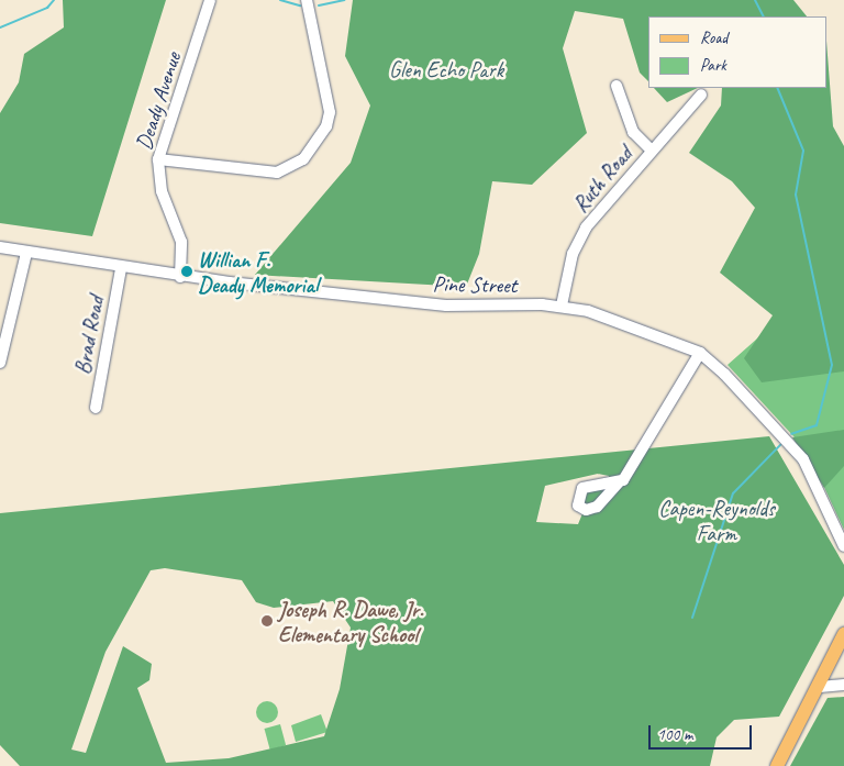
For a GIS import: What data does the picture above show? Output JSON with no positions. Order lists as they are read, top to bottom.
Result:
{
  "streets": {
    "street": [
      "Deady Avenue",
      "Ruth Road",
      "Pine Street",
      "Brad Road"
    ]
  },
  "crossings": [
    ["Deady Avenue", "Pine Street"],
    ["Ruth Road", "Pine Street"],
    ["Pine Street", "Brad Road"]
  ],
  "parks": ["Glen Echo Park", "Capen-Reynolds Farm"],
  "places": ["Willian F. Deady Memorial", "Joseph R. Dawe, Jr. Elementary School"],
  "legend": ["Road", "Park"],
  "scale_bar": "100 m"
}
